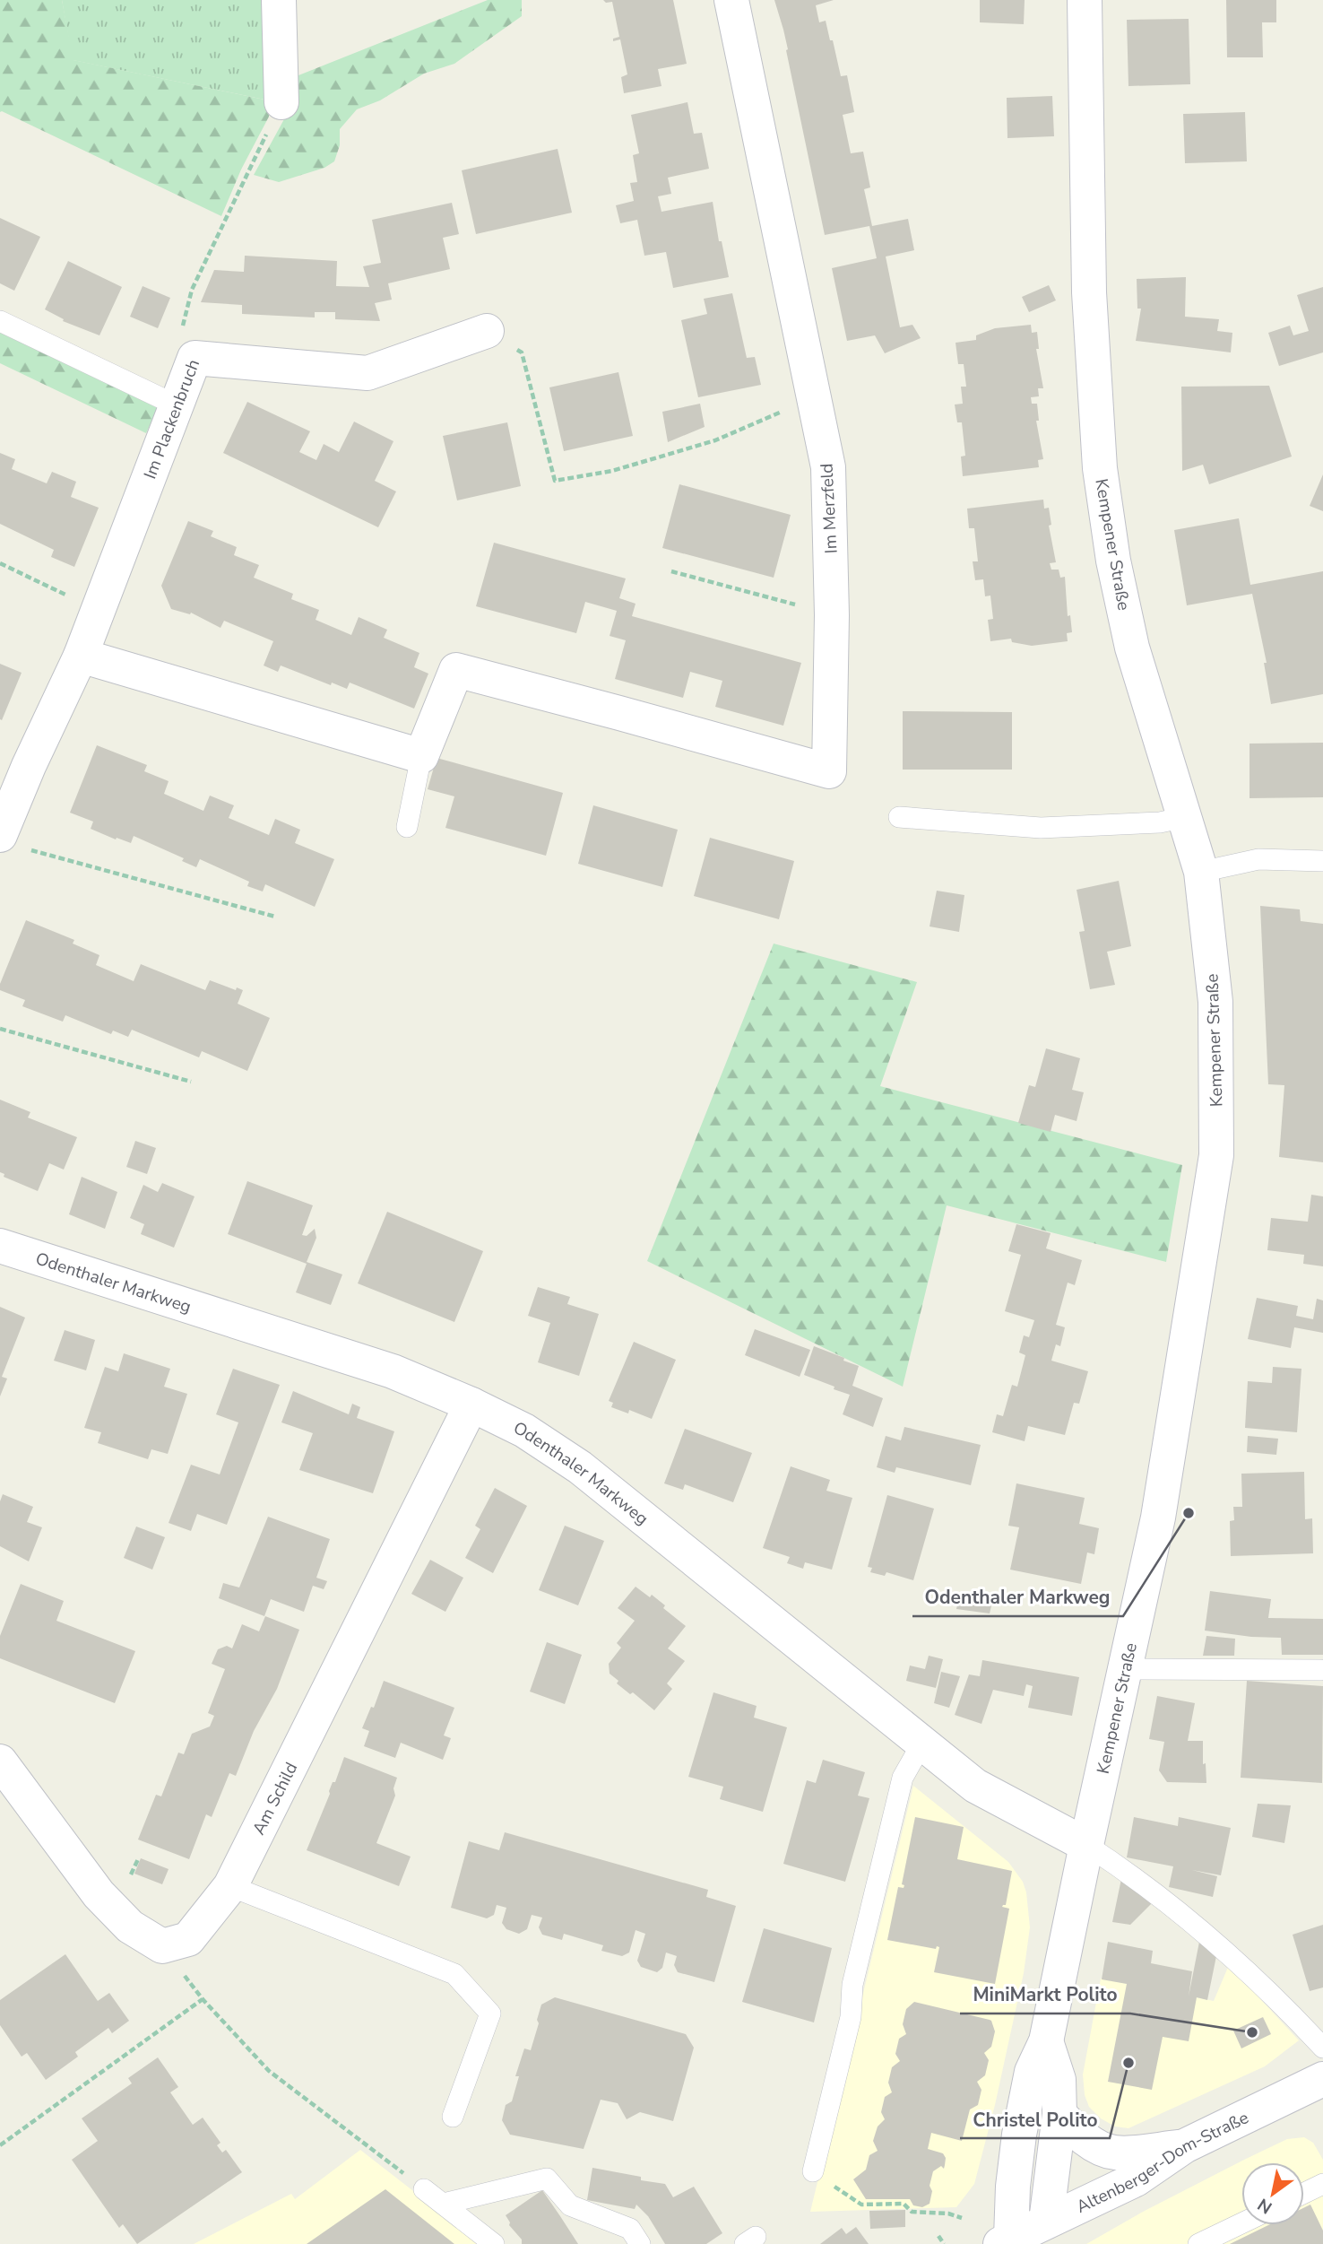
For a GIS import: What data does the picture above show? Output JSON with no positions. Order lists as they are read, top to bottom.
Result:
{
  "streets": {
    "street": [
      "Im Plackenbruch",
      "Im Merzfeld",
      "Kempener Straße",
      "Odenthaler Markweg",
      "Am Schild",
      "Altenberger-Dom-Straße"
    ]
  },
  "crossings": [
    ["Kempener Straße", "Odenthaler Markweg"],
    ["Kempener Straße", "Altenberger-Dom-Straße"],
    ["Odenthaler Markweg", "Am Schild"]
  ],
  "places": ["Odenthaler Markweg", "MiniMarkt Polito", "Christel Polito"],
  "north": "bottom left"
}
